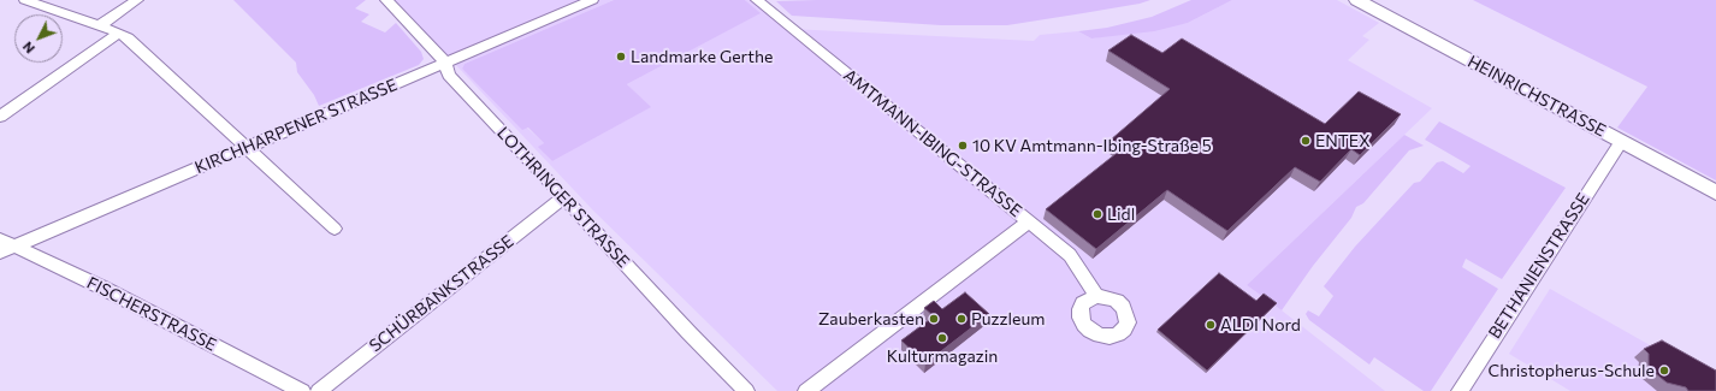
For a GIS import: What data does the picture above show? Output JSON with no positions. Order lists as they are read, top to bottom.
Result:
{
  "streets": {
    "street": [
      "HEINRICHSTRASSE",
      "KIRCHHARPENER STRASSE",
      "AMTMANN-IBING-STRASSE",
      "LOTHRINGER STRASSE",
      "BETHANIENSTRASSE",
      "SCHÜRBANKSTRASSE",
      "FISCHERSTRASSE"
    ]
  },
  "crossings": [
    ["HEINRICHSTRASSE", "BETHANIENSTRASSE"],
    ["KIRCHHARPENER STRASSE", "LOTHRINGER STRASSE"],
    ["KIRCHHARPENER STRASSE", "FISCHERSTRASSE"],
    ["LOTHRINGER STRASSE", "SCHÜRBANKSTRASSE"]
  ],
  "places": [
    "Landmarke Gerthe",
    "ENTEX",
    "10 KV Amtmann-Ibing-Straße 5",
    "Lidl",
    "Zauberkasten",
    "Puzzleum",
    "ALDI Nord",
    "Kulturmagazin",
    "Christopherus-Schule"
  ],
  "north": "bottom left"
}
